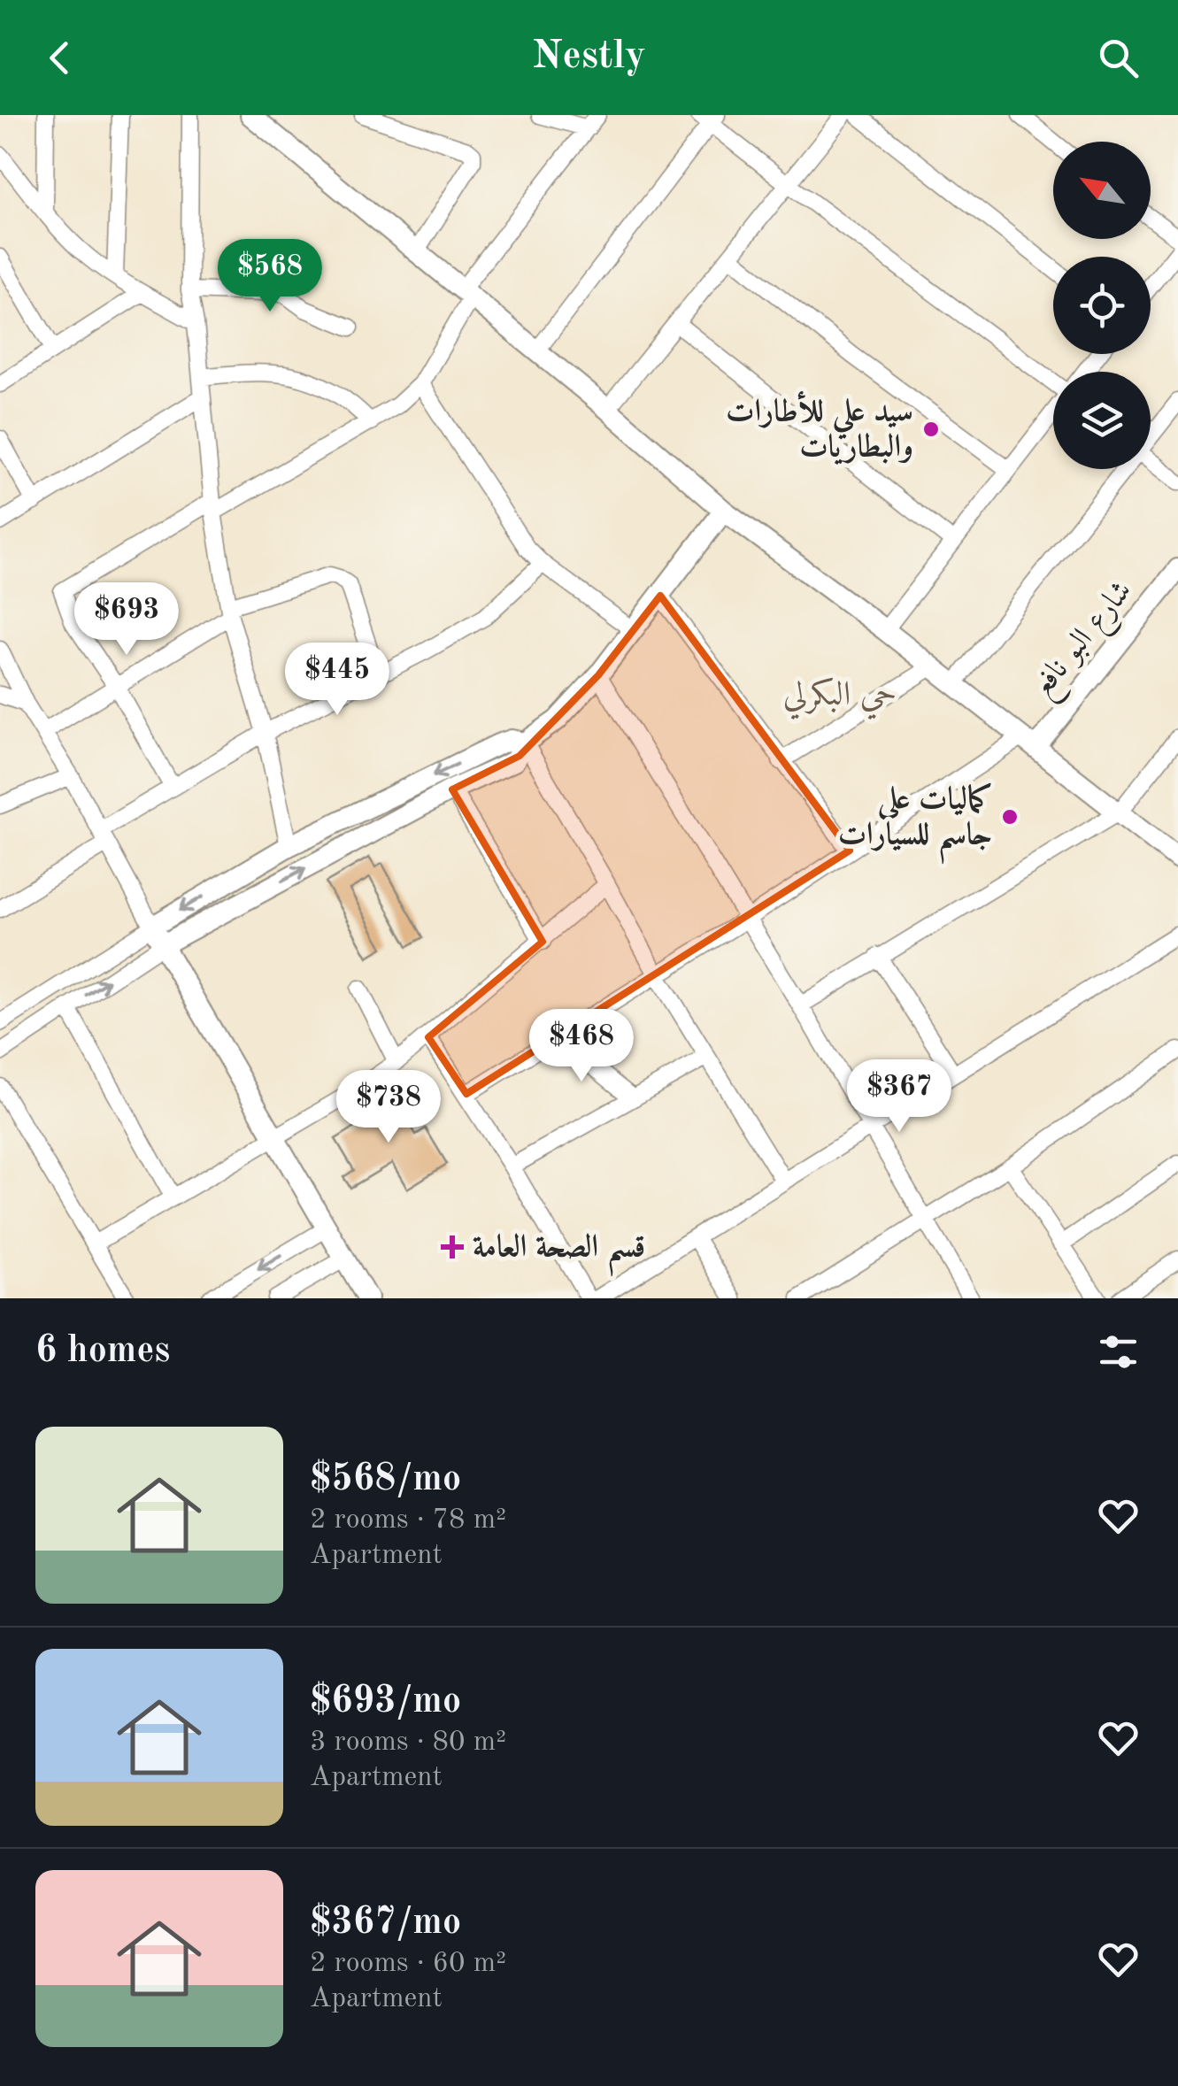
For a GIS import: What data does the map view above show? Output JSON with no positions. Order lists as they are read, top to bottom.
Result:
{
  "streets": {
    "street": ["شارع البو نافع"]
  },
  "districts": ["حي البكرلي"],
  "places": {
    "other": ["سيد علي للأطارات والبطاريات", "كماليات علي جاسم للسيارات"],
    "health": ["قسم الصحة العامة"]
  },
  "north": "top left",
  "page": {
    "header": "Nestly",
    "price": [
      "$568",
      "$693",
      "$445",
      "$468",
      "$367",
      "$738"
    ],
    "heading": "6 homes",
    "list": [
      {
        "name": "$568/mo",
        "note": "2 rooms · 78 m² · Apartment"
      },
      {
        "name": "$693/mo",
        "note": "3 rooms · 80 m² · Apartment"
      },
      {
        "name": "$367/mo",
        "note": "2 rooms · 60 m² · Apartment"
      }
    ]
  }
}
